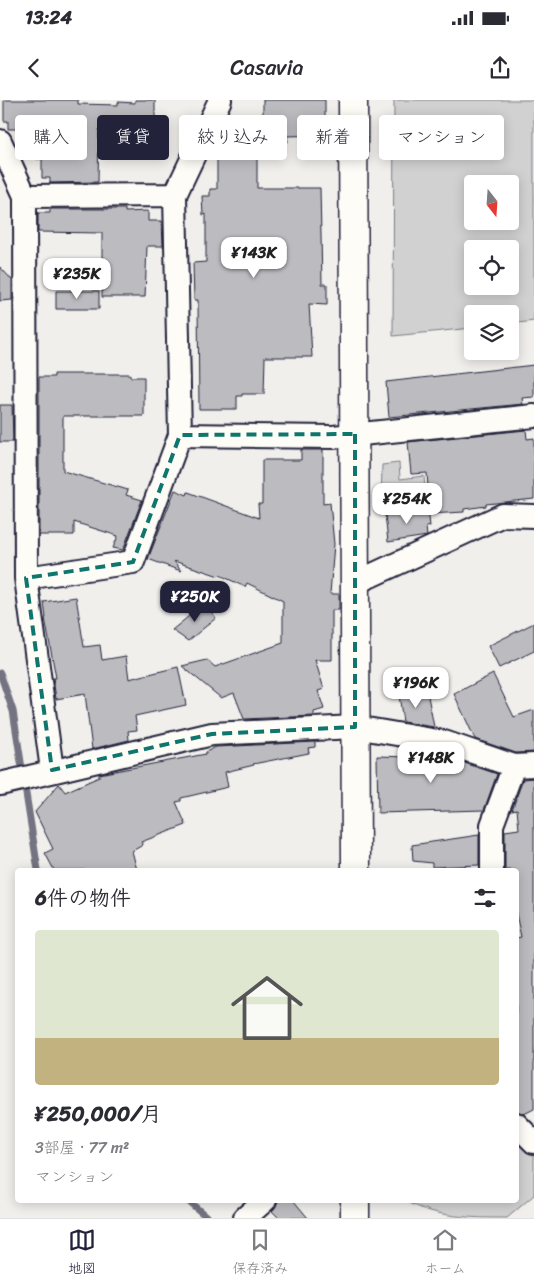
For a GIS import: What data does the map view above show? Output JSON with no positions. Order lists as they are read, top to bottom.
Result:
{
  "north": "bottom",
  "page": {
    "status": "13:24",
    "header": "Casavia",
    "chip": [
      "購入",
      "賃貸",
      "絞り込み",
      "新着",
      "マンション"
    ],
    "price": [
      "¥143K",
      "¥235K",
      "¥254K",
      "¥250K",
      "¥196K",
      "¥148K"
    ],
    "heading": "6件の物件",
    "list": [
      {
        "name": "¥250,000/月",
        "note": "3部屋 · 77 m² · マンション"
      }
    ],
    "tabs": ["地図", "保存済み", "ホーム"]
  }
}
